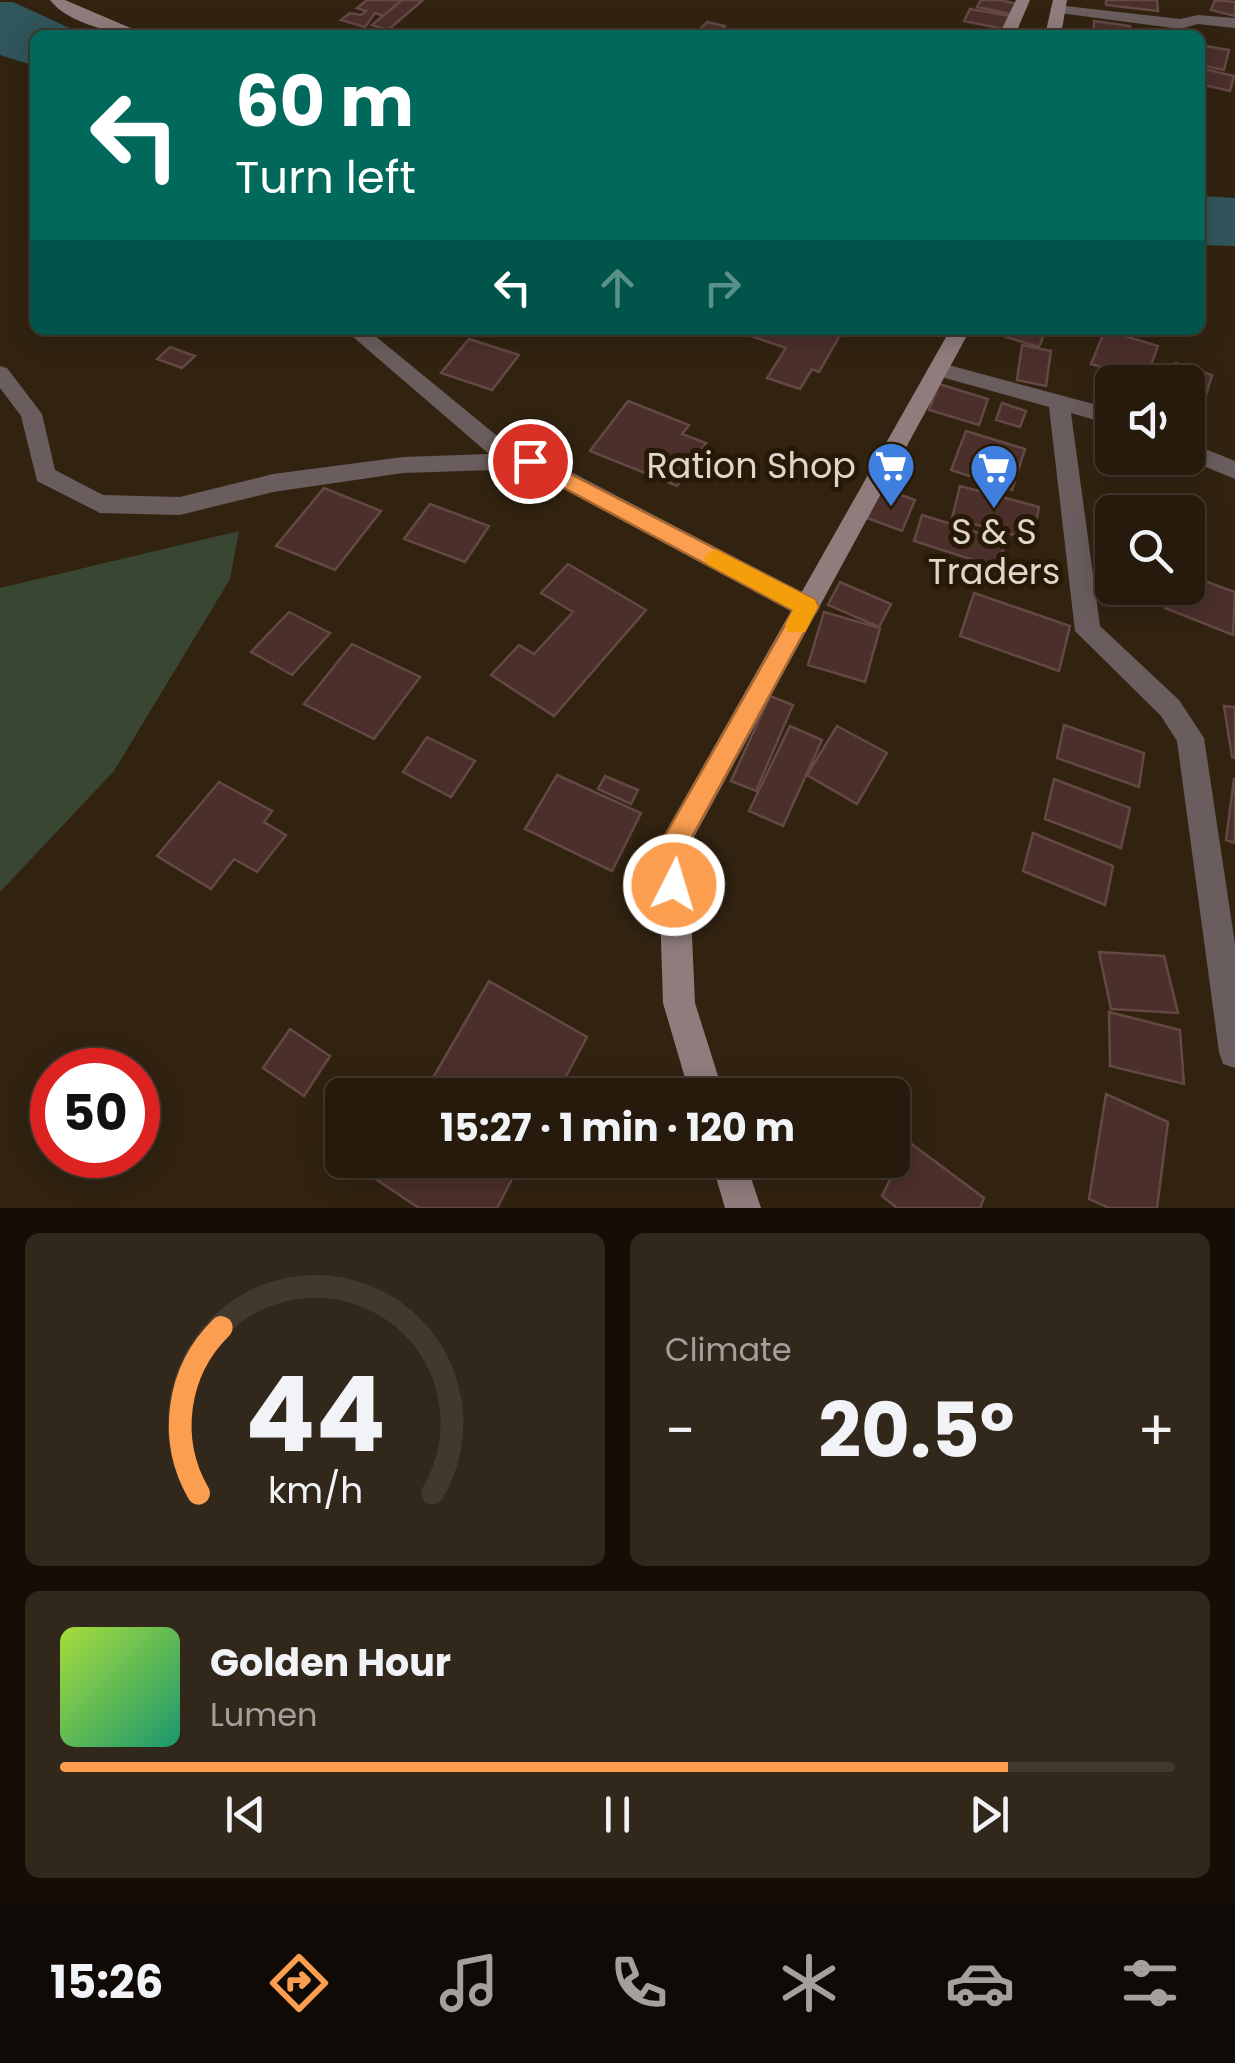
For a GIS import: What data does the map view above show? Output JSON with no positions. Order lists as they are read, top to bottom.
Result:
{
  "places": {
    "supermarket": ["Ration Shop", "S & S Traders"]
  },
  "page": {
    "turn": ["60 m", "Turn left"],
    "limit": "50",
    "trip": "15:27 · 1 min · 120 m",
    "tile": "Climate",
    "heat": ["−", "20.5°", "+"],
    "song": ["Golden Hour", "Lumen"],
    "tabs": "15:26",
    "gauge": ["44", "km/h"]
  }
}
